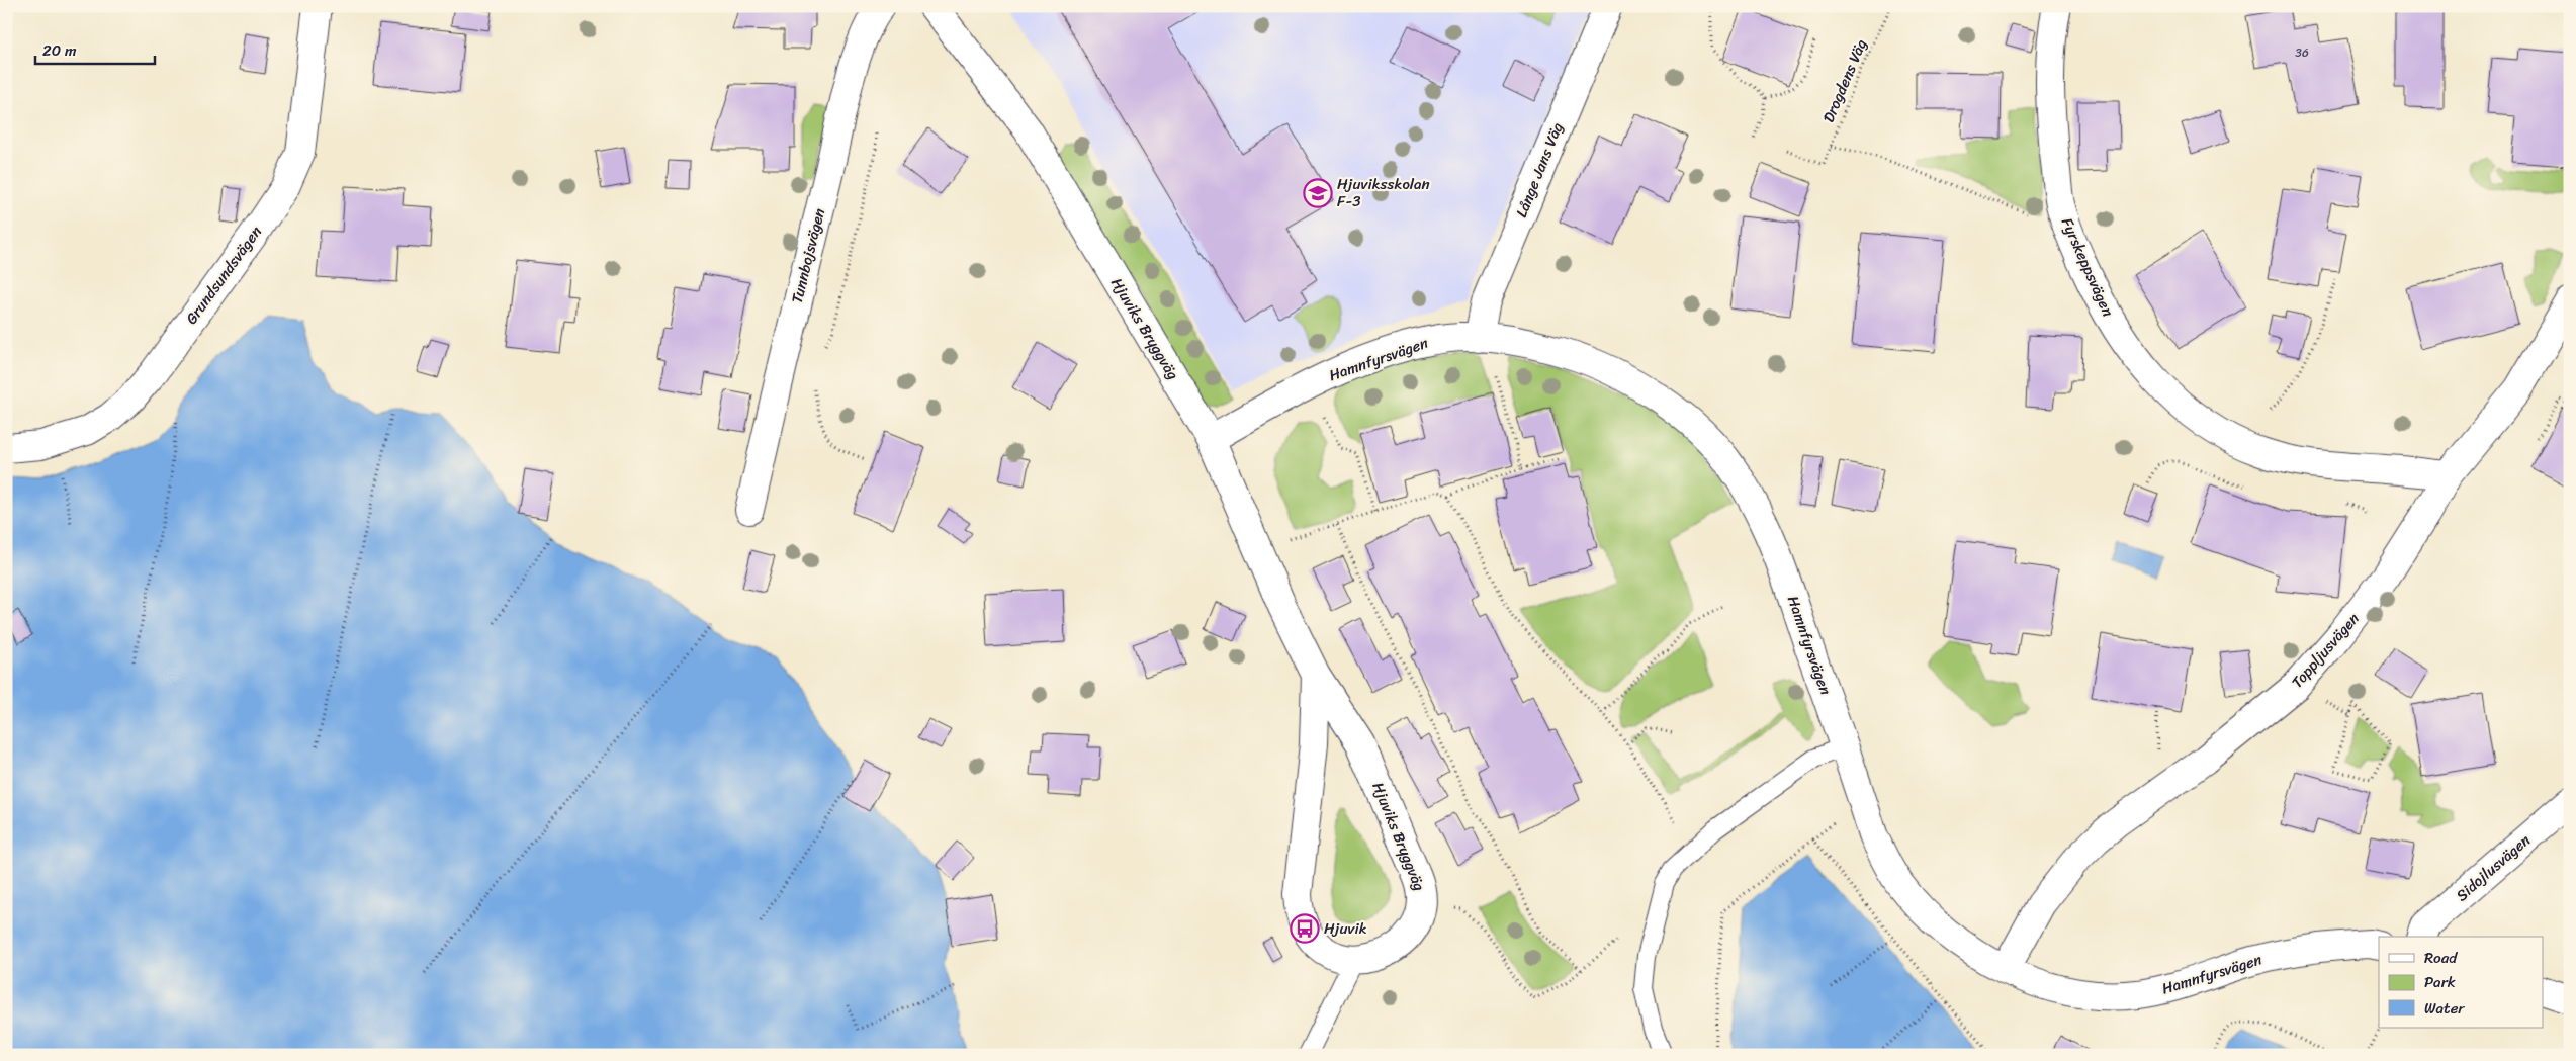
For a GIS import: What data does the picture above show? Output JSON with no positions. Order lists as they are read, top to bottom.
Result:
{
  "streets": {
    "street": [
      "Långe Jans Väg",
      "Tunnbojsvägen",
      "Fyrskeppsvägen",
      "Grundsundsvägen",
      "Hjuviks Bryggväg",
      "Hamnfyrsvägen",
      "Toppljusvägen",
      "Sidojlusvägen"
    ],
    "path": ["Drogdens Väg"]
  },
  "crossings": [
    ["Långe Jans Väg", "Hamnfyrsvägen"],
    ["Fyrskeppsvägen", "Toppljusvägen"],
    ["Hjuviks Bryggväg", "Hamnfyrsvägen"],
    ["Hamnfyrsvägen", "Toppljusvägen"]
  ],
  "places": {
    "school or university": ["Hjuviksskolan F-3"],
    "bus stop": ["Hjuvik"]
  },
  "house_numbers": ["36"],
  "legend": ["Road", "Park", "Water"],
  "scale_bar": "20 m"
}
